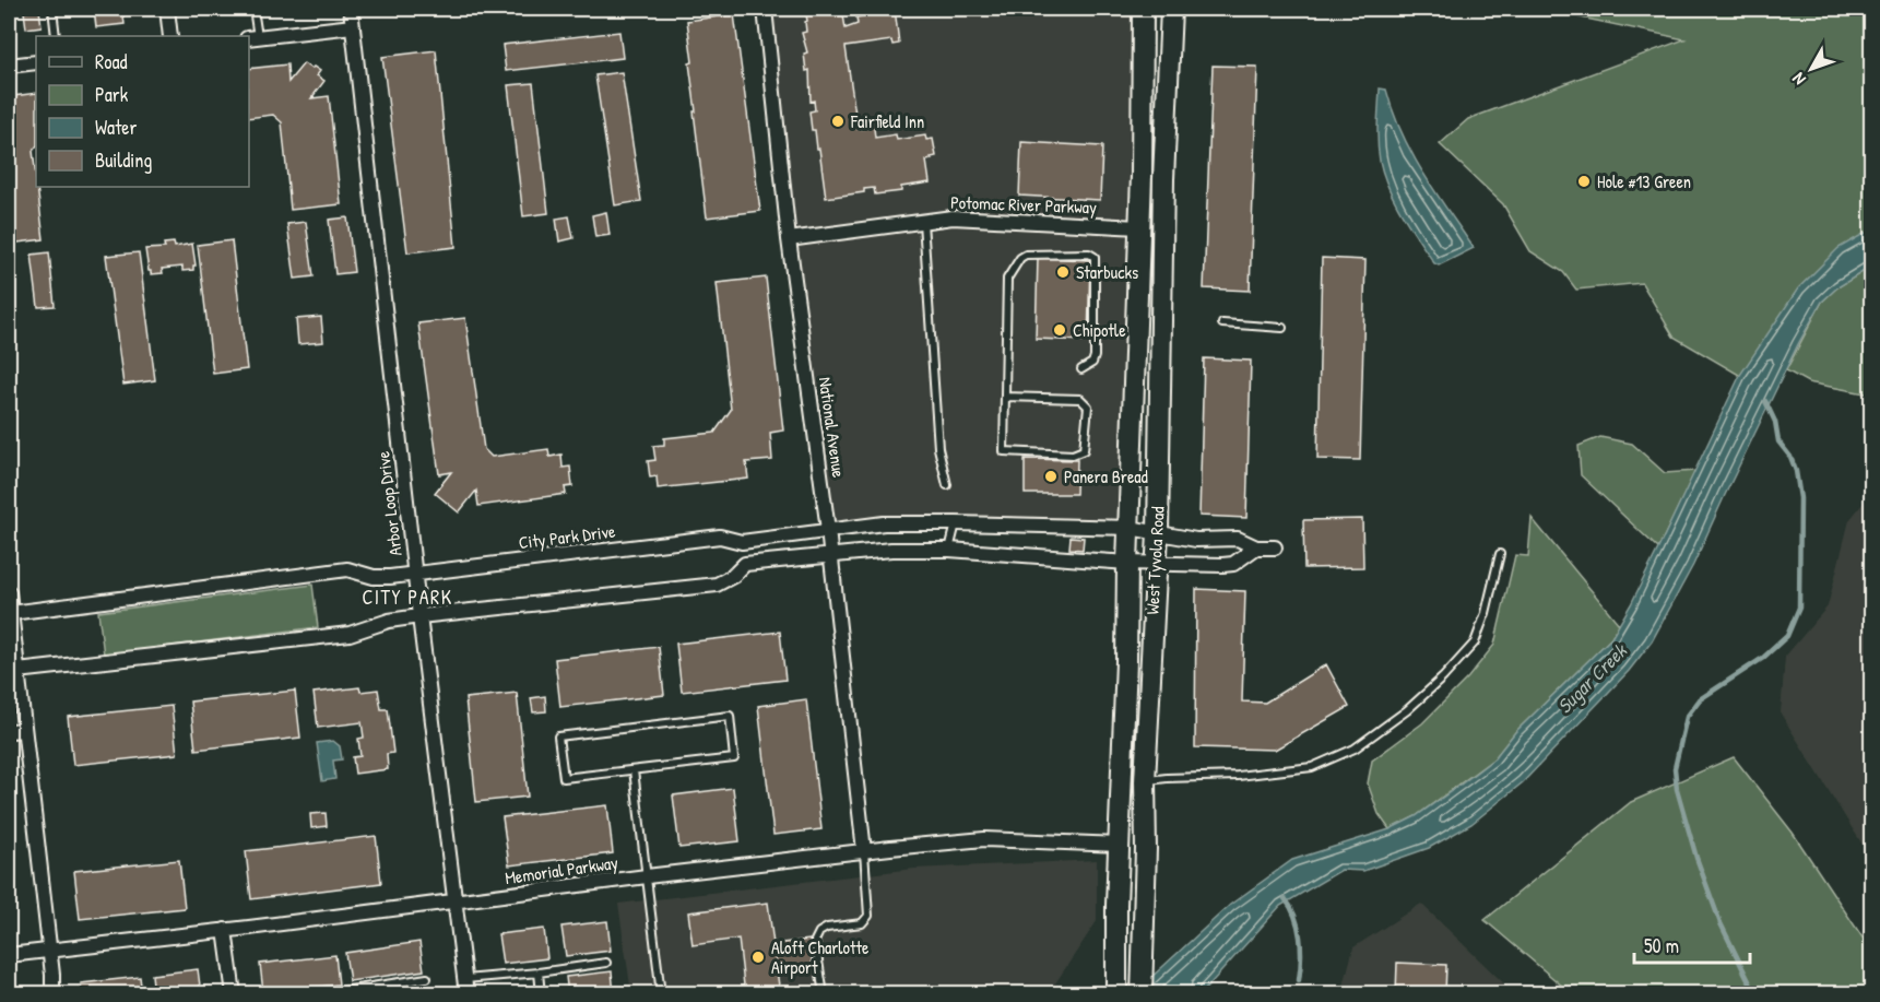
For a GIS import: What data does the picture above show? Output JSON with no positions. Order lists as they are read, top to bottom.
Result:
{
  "streets": {
    "main road": ["West Tyvola Road"],
    "street": [
      "Potomac River Parkway",
      "National Avenue",
      "Arbor Loop Drive",
      "City Park Drive",
      "Memorial Parkway"
    ]
  },
  "crossings": [
    ["Potomac River Parkway", "National Avenue"],
    ["Potomac River Parkway", "West Tyvola Road"],
    ["National Avenue", "City Park Drive"],
    ["National Avenue", "Memorial Parkway"],
    ["Arbor Loop Drive", "City Park Drive"],
    ["Arbor Loop Drive", "Memorial Parkway"],
    ["City Park Drive", "West Tyvola Road"],
    ["West Tyvola Road", "Memorial Parkway"]
  ],
  "districts": ["CITY PARK"],
  "water": ["Sugar Creek"],
  "places": [
    "Fairfield Inn",
    "Hole #13 Green",
    "Starbucks",
    "Chipotle",
    "Panera Bread",
    "Aloft Charlotte Airport"
  ],
  "legend": [
    "Road",
    "Park",
    "Water",
    "Building"
  ],
  "scale_bar": "50 m",
  "north": "bottom left"
}
